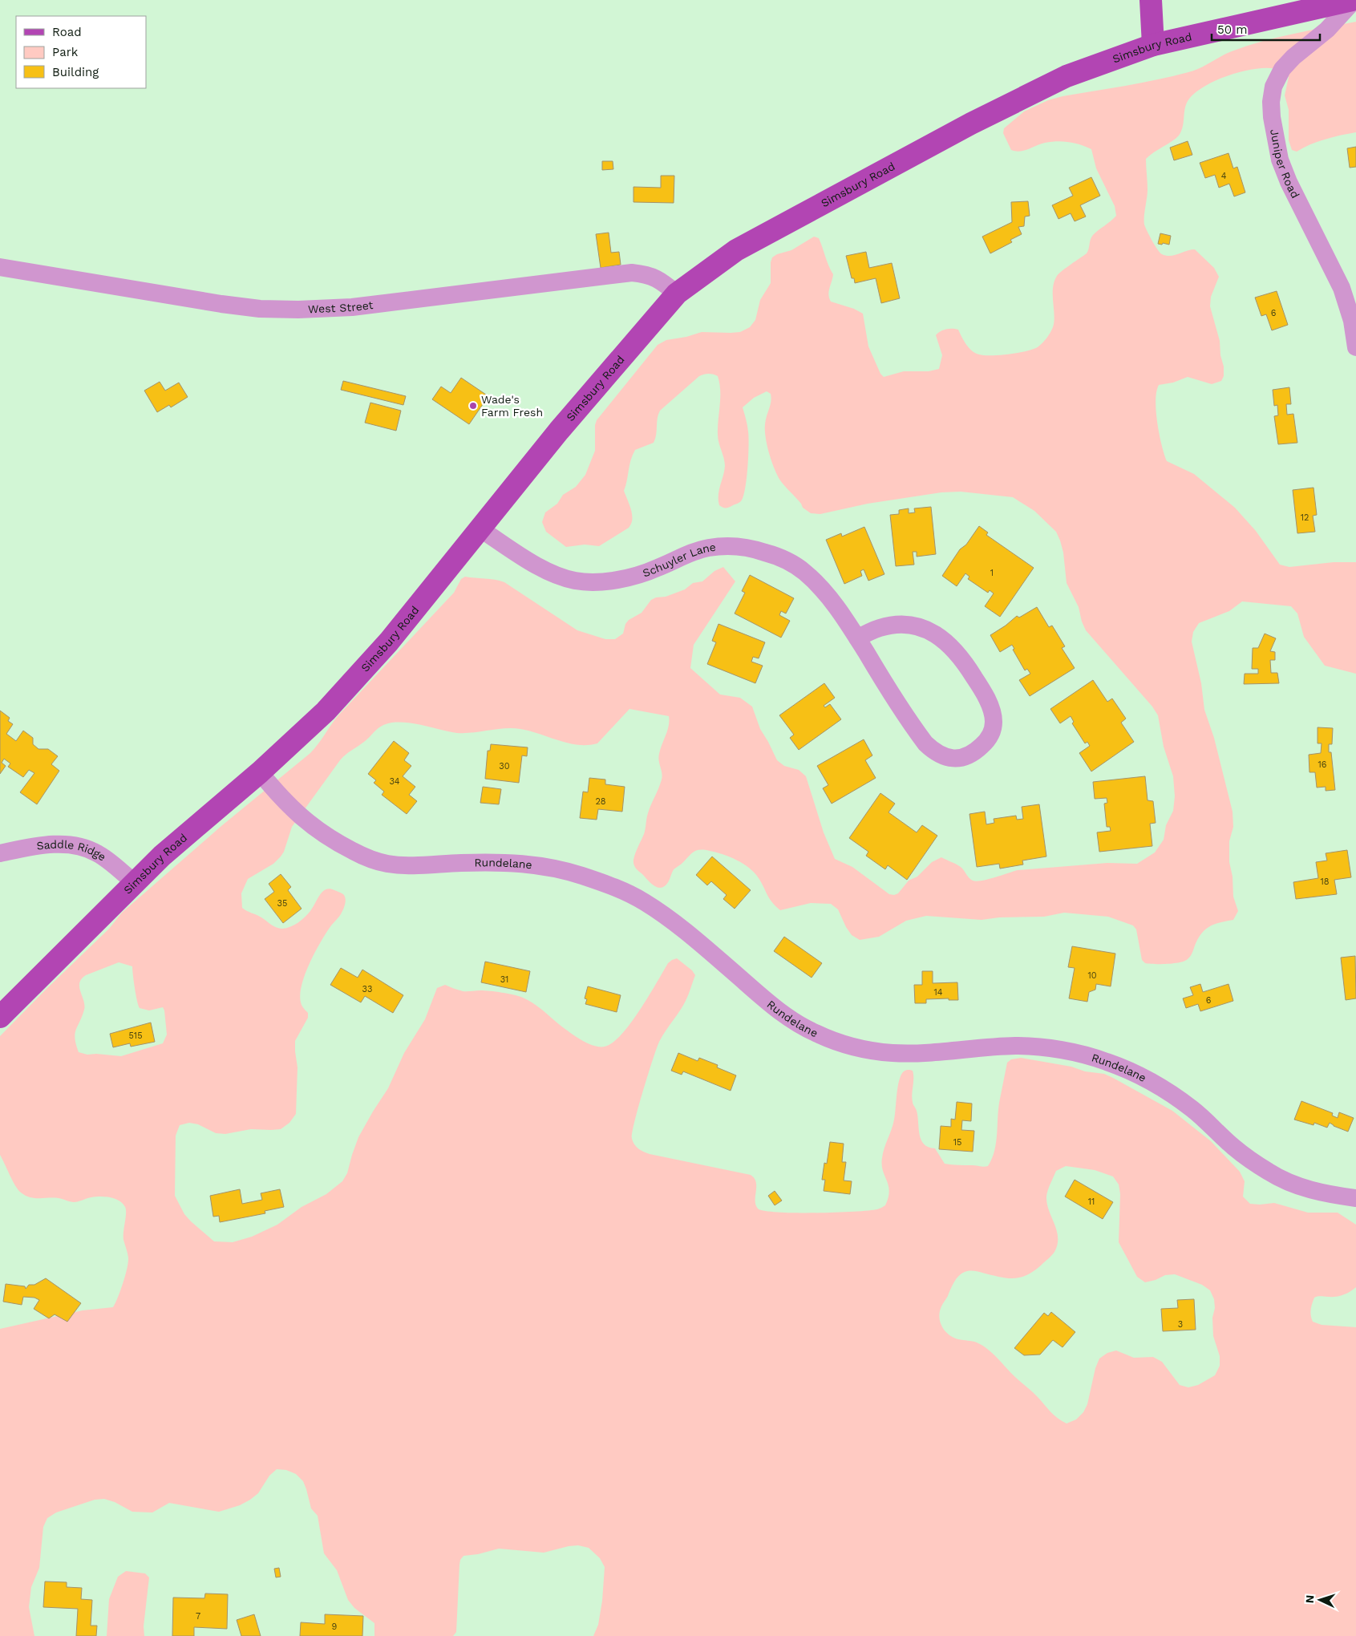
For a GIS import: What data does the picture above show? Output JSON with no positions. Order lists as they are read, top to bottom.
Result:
{
  "streets": {
    "main road": ["Simsbury Road"],
    "street": [
      "Juniper Road",
      "West Street",
      "Schuyler Lane",
      "Saddle Ridge",
      "Rundelane"
    ]
  },
  "crossings": [
    ["Simsbury Road", "Juniper Road"],
    ["Simsbury Road", "West Street"],
    ["Simsbury Road", "Schuyler Lane"],
    ["Simsbury Road", "Saddle Ridge"],
    ["Simsbury Road", "Rundelane"]
  ],
  "places": ["Wade's Farm Fresh"],
  "house_numbers": [
    "4",
    "6",
    "12",
    "1",
    "16",
    "30",
    "34",
    "28",
    "18",
    "35",
    "10",
    "31",
    "33",
    "14",
    "6",
    "515",
    "15",
    "11",
    "3",
    "7",
    "9"
  ],
  "legend": ["Road", "Park", "Building"],
  "scale_bar": "50 m",
  "north": "left"
}
